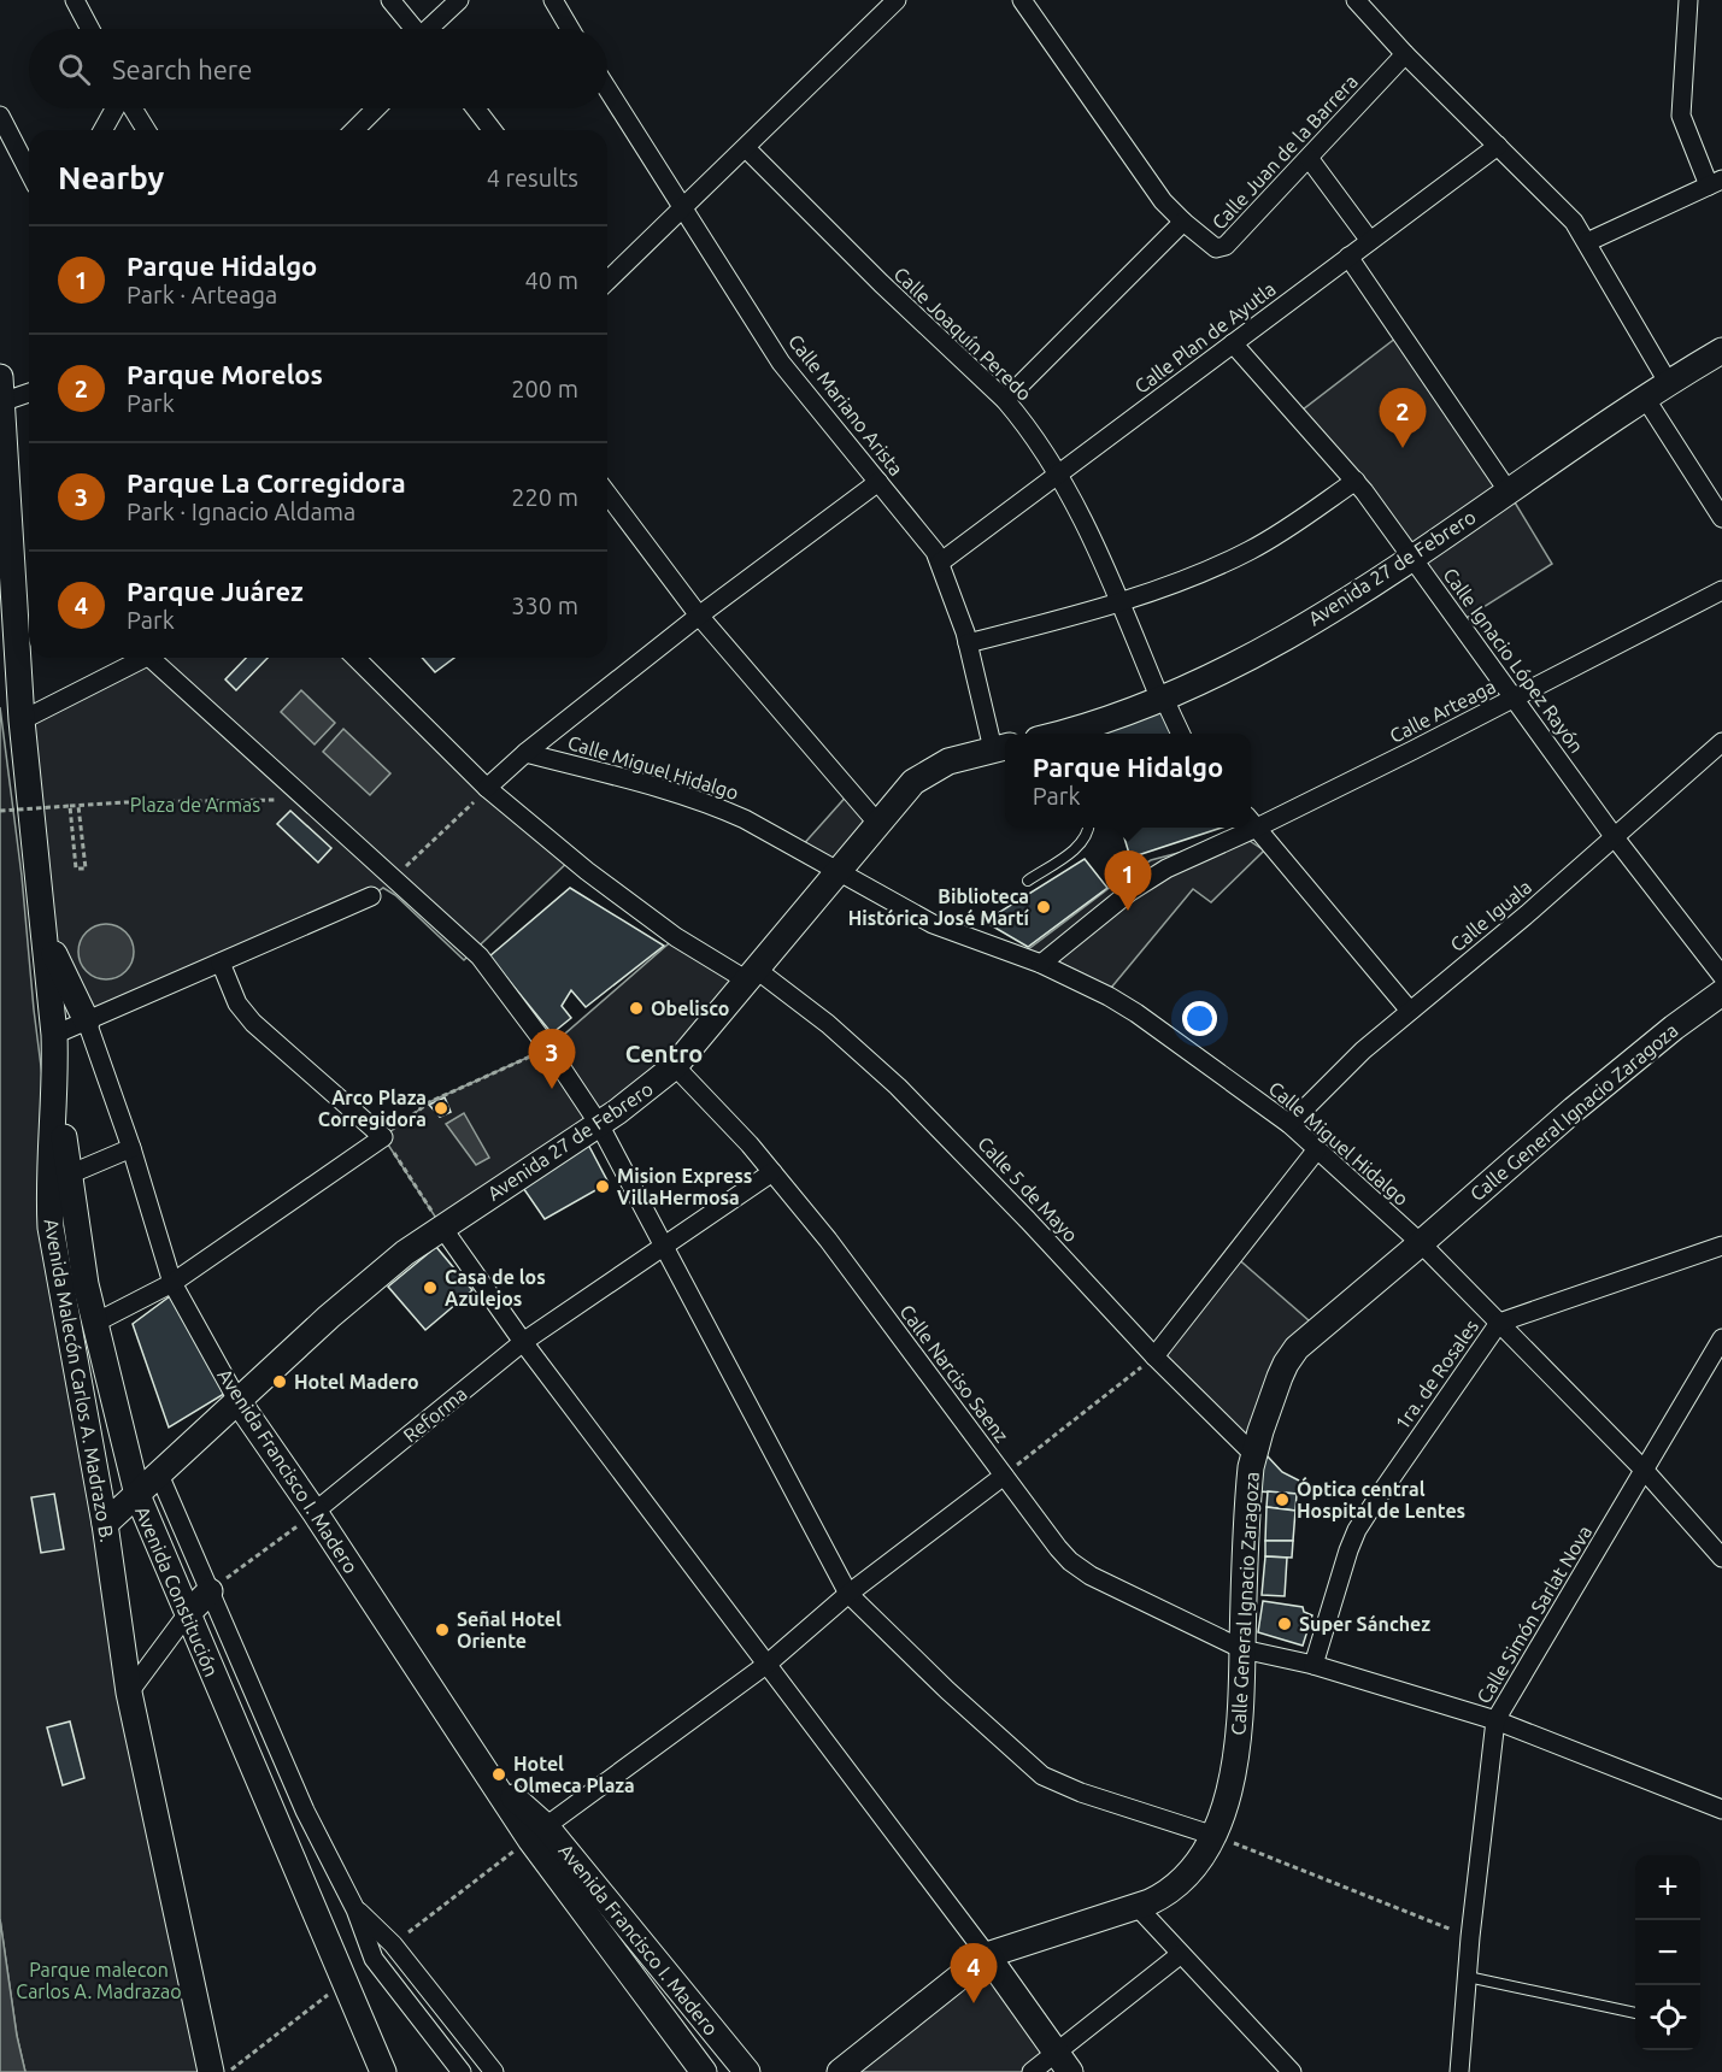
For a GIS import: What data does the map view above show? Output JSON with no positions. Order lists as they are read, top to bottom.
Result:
{
  "streets": {
    "main road": [
      "Avenida 27 de Febrero",
      "Calle General Ignacio Zaragoza",
      "Avenida Malecón Carlos A. Madrazo B.",
      "Avenida Francisco I. Madero",
      "Avenida Constitución"
    ],
    "street": [
      "Calle Juan de la Barrera",
      "Calle Joaquín Peredo",
      "Calle Plan de Ayutla",
      "Calle Mariano Arista",
      "Calle Ignacio López Rayón",
      "Calle Arteaga",
      "Calle Miguel Hidalgo",
      "Calle Iguala",
      "Calle 5 de Mayo",
      "Calle Narciso Saenz",
      "1ra. de Rosales",
      "Reforma",
      "Calle Simón Sarlat Nova"
    ]
  },
  "crossings": [
    ["Calle Juan de la Barrera", "Calle Joaquín Peredo"],
    ["Calle Joaquín Peredo", "Calle Plan de Ayutla"],
    ["Calle Joaquín Peredo", "Avenida 27 de Febrero"],
    ["Calle Plan de Ayutla", "Calle Mariano Arista"],
    ["Calle Plan de Ayutla", "Calle Ignacio López Rayón"],
    ["Calle Mariano Arista", "Avenida 27 de Febrero"],
    ["Avenida 27 de Febrero", "Calle Ignacio López Rayón"],
    ["Avenida 27 de Febrero", "Calle Miguel Hidalgo"],
    ["Avenida 27 de Febrero", "Calle 5 de Mayo"],
    ["Avenida 27 de Febrero", "Calle Narciso Saenz"],
    ["Avenida 27 de Febrero", "Avenida Malecón Carlos A. Madrazo B."],
    ["Avenida 27 de Febrero", "Avenida Francisco I. Madero"],
    ["Avenida 27 de Febrero", "Avenida Constitución"],
    ["Calle Ignacio López Rayón", "Calle Arteaga"],
    ["Calle Ignacio López Rayón", "Calle Iguala"],
    ["Calle Arteaga", "Calle Miguel Hidalgo"],
    ["Calle Miguel Hidalgo", "Calle Iguala"],
    ["Calle Miguel Hidalgo", "Calle General Ignacio Zaragoza"],
    ["Calle Miguel Hidalgo", "1ra. de Rosales"],
    ["Calle Miguel Hidalgo", "Calle Simón Sarlat Nova"],
    ["Calle General Ignacio Zaragoza", "Calle 5 de Mayo"],
    ["Calle General Ignacio Zaragoza", "Calle Narciso Saenz"],
    ["Calle Narciso Saenz", "1ra. de Rosales"],
    ["Calle Narciso Saenz", "Reforma"],
    ["Calle Narciso Saenz", "Calle Simón Sarlat Nova"],
    ["Avenida Malecón Carlos A. Madrazo B.", "Avenida Francisco I. Madero"],
    ["Avenida Malecón Carlos A. Madrazo B.", "Avenida Constitución"],
    ["Reforma", "Avenida Francisco I. Madero"]
  ],
  "districts": ["Centro"],
  "parks": ["Plaza de Armas", "Parque malecon Carlos A. Madrazao"],
  "places": [
    "Biblioteca Histórica José Martí",
    "Obelisco",
    "Arco Plaza Corregidora",
    "Mision Express VillaHermosa",
    "Casa de los Azulejos",
    "Hotel Madero",
    "Óptica central Hospital de Lentes",
    "Super Sánchez",
    "Señal Hotel Oriente",
    "Hotel Olmeca Plaza"
  ],
  "page": {
    "search": "Search here",
    "heading": ["Nearby", "4 results"],
    "list": [
      {
        "mark": "1",
        "name": "Parque Hidalgo",
        "note": "Park · Arteaga",
        "value": "40 m"
      },
      {
        "mark": "2",
        "name": "Parque Morelos",
        "note": "Park",
        "value": "200 m"
      },
      {
        "mark": "3",
        "name": "Parque La Corregidora",
        "note": "Park · Ignacio Aldama",
        "value": "220 m"
      },
      {
        "mark": "4",
        "name": "Parque Juárez",
        "note": "Park",
        "value": "330 m"
      }
    ],
    "pins": [
      "2",
      "1",
      "3",
      "4"
    ],
    "popup": ["Parque Hidalgo", "Park"],
    "map_buttons": ["+", "−"]
  }
}
